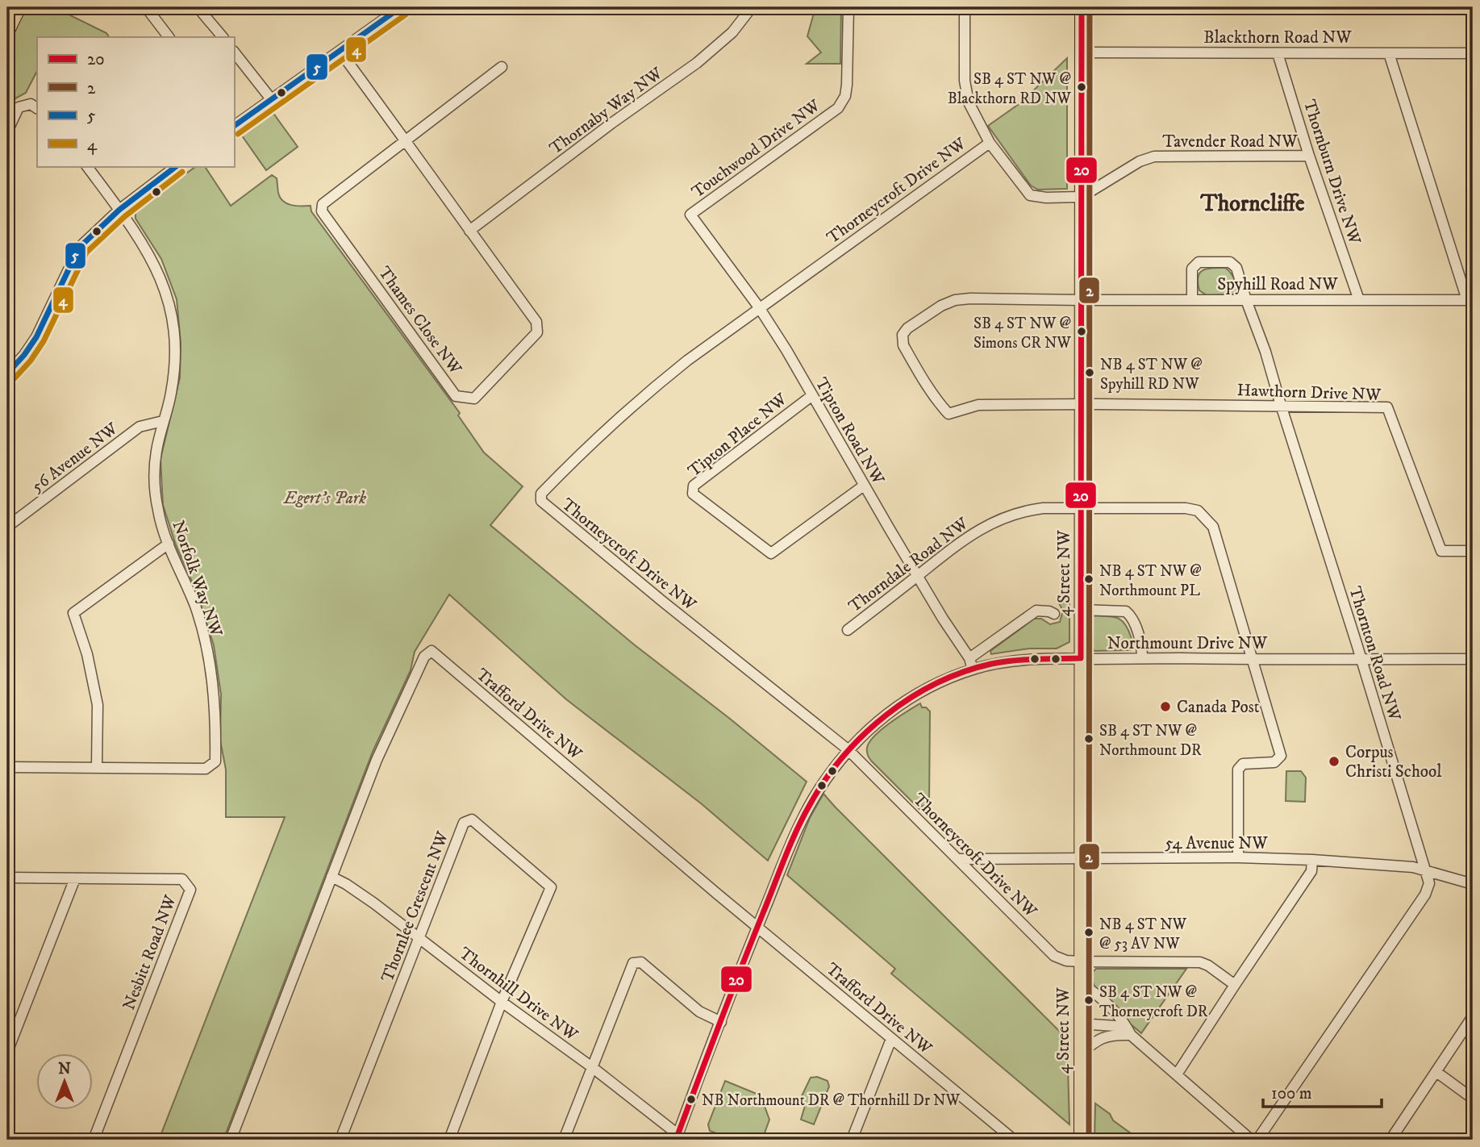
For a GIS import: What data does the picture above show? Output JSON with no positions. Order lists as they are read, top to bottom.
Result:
{
  "streets": {
    "main road": ["4 Street NW"],
    "street": [
      "Blackthorn Road NW",
      "Thornaby Way NW",
      "Tavender Road NW",
      "Touchwood Drive NW",
      "Thornburn Drive NW",
      "Thorneycroft Drive NW",
      "Spyhill Road NW",
      "Thames Close NW",
      "Hawthorn Drive NW",
      "Tipton Road NW",
      "Tipton Place NW",
      "56 Avenue NW",
      "Thorndale Road NW",
      "Norfolk Way NW",
      "Northmount Drive NW",
      "Thornton Road NW",
      "Trafford Drive NW",
      "54 Avenue NW",
      "Thornlee Crescent NW",
      "Nesbitt Road NW",
      "Thornhill Drive NW"
    ]
  },
  "crossings": [
    ["Blackthorn Road NW", "Thornburn Drive NW"],
    ["Blackthorn Road NW", "4 Street NW"],
    ["Thornaby Way NW", "Thames Close NW"],
    ["Tavender Road NW", "Thornburn Drive NW"],
    ["Tavender Road NW", "4 Street NW"],
    ["Touchwood Drive NW", "Tipton Road NW"],
    ["Thornburn Drive NW", "Spyhill Road NW"],
    ["Thorneycroft Drive NW", "Tipton Road NW"],
    ["Thorneycroft Drive NW", "4 Street NW"],
    ["Thorneycroft Drive NW", "Northmount Drive NW"],
    ["Thorneycroft Drive NW", "54 Avenue NW"],
    ["Spyhill Road NW", "Hawthorn Drive NW"],
    ["Spyhill Road NW", "4 Street NW"],
    ["Spyhill Road NW", "Thornton Road NW"],
    ["Hawthorn Drive NW", "4 Street NW"],
    ["Hawthorn Drive NW", "Thornton Road NW"],
    ["Tipton Road NW", "Tipton Place NW"],
    ["Tipton Road NW", "Thorndale Road NW"],
    ["Tipton Road NW", "Northmount Drive NW"],
    ["56 Avenue NW", "Norfolk Way NW"],
    ["Thorndale Road NW", "4 Street NW"],
    ["Thorndale Road NW", "Northmount Drive NW"],
    ["Thorndale Road NW", "54 Avenue NW"],
    ["4 Street NW", "Northmount Drive NW"],
    ["4 Street NW", "54 Avenue NW"],
    ["Northmount Drive NW", "Thornton Road NW"],
    ["Northmount Drive NW", "Trafford Drive NW"],
    ["Northmount Drive NW", "Thornhill Drive NW"],
    ["Thornton Road NW", "54 Avenue NW"],
    ["Trafford Drive NW", "Thornhill Drive NW"],
    ["Thornlee Crescent NW", "Thornhill Drive NW"]
  ],
  "districts": ["Thorncliffe"],
  "parks": ["Egert's Park"],
  "places": [
    "SB 4 ST NW @ Blackthorn RD NW",
    "SB 4 ST NW @ Simons CR NW",
    "NB 4 ST NW @ Spyhill RD NW",
    "NB 4 ST NW @ Northmount PL",
    "Canada Post",
    "SB 4 ST NW @ Northmount DR",
    "Corpus Christi School",
    "NB 4 ST NW @ 53 AV NW",
    "SB 4 ST NW @ Thorneycroft DR",
    "NB Northmount DR @ Thornhill Dr NW"
  ],
  "lines": [
    "transit line 20",
    "transit line 2",
    "transit line 5",
    "transit line 4"
  ],
  "legend": [
    "20",
    "2",
    "5",
    "4"
  ],
  "scale_bar": "100 m",
  "north": "top"
}
